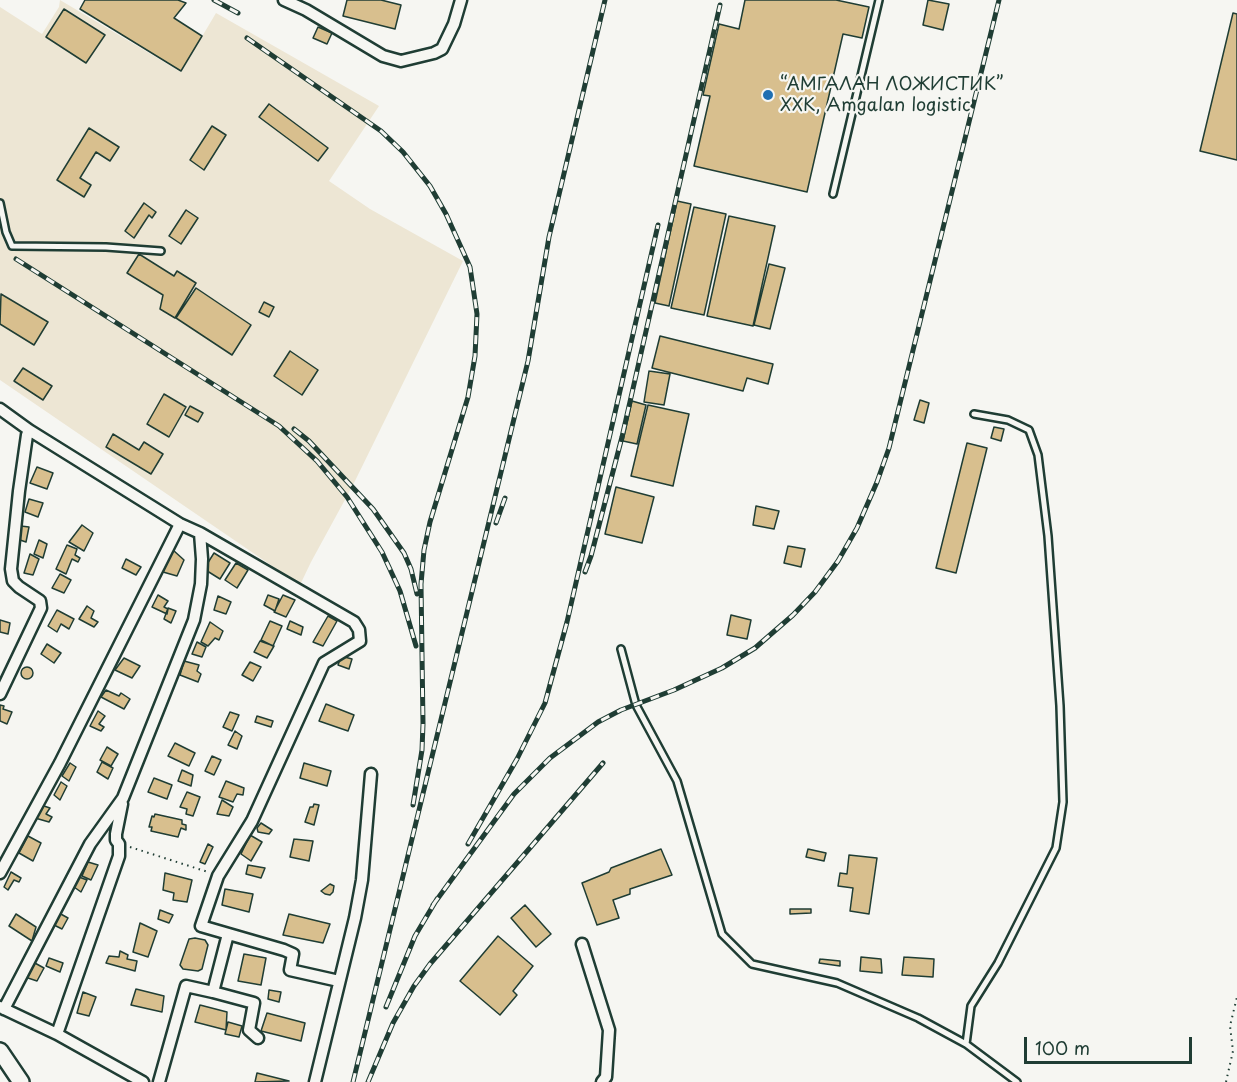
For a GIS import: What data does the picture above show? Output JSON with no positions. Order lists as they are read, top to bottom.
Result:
{
  "places": ["“АМГАЛАН ЛОЖИСТИК” ХХК, Amgalan logistic"],
  "scale_bar": "100 m"
}
